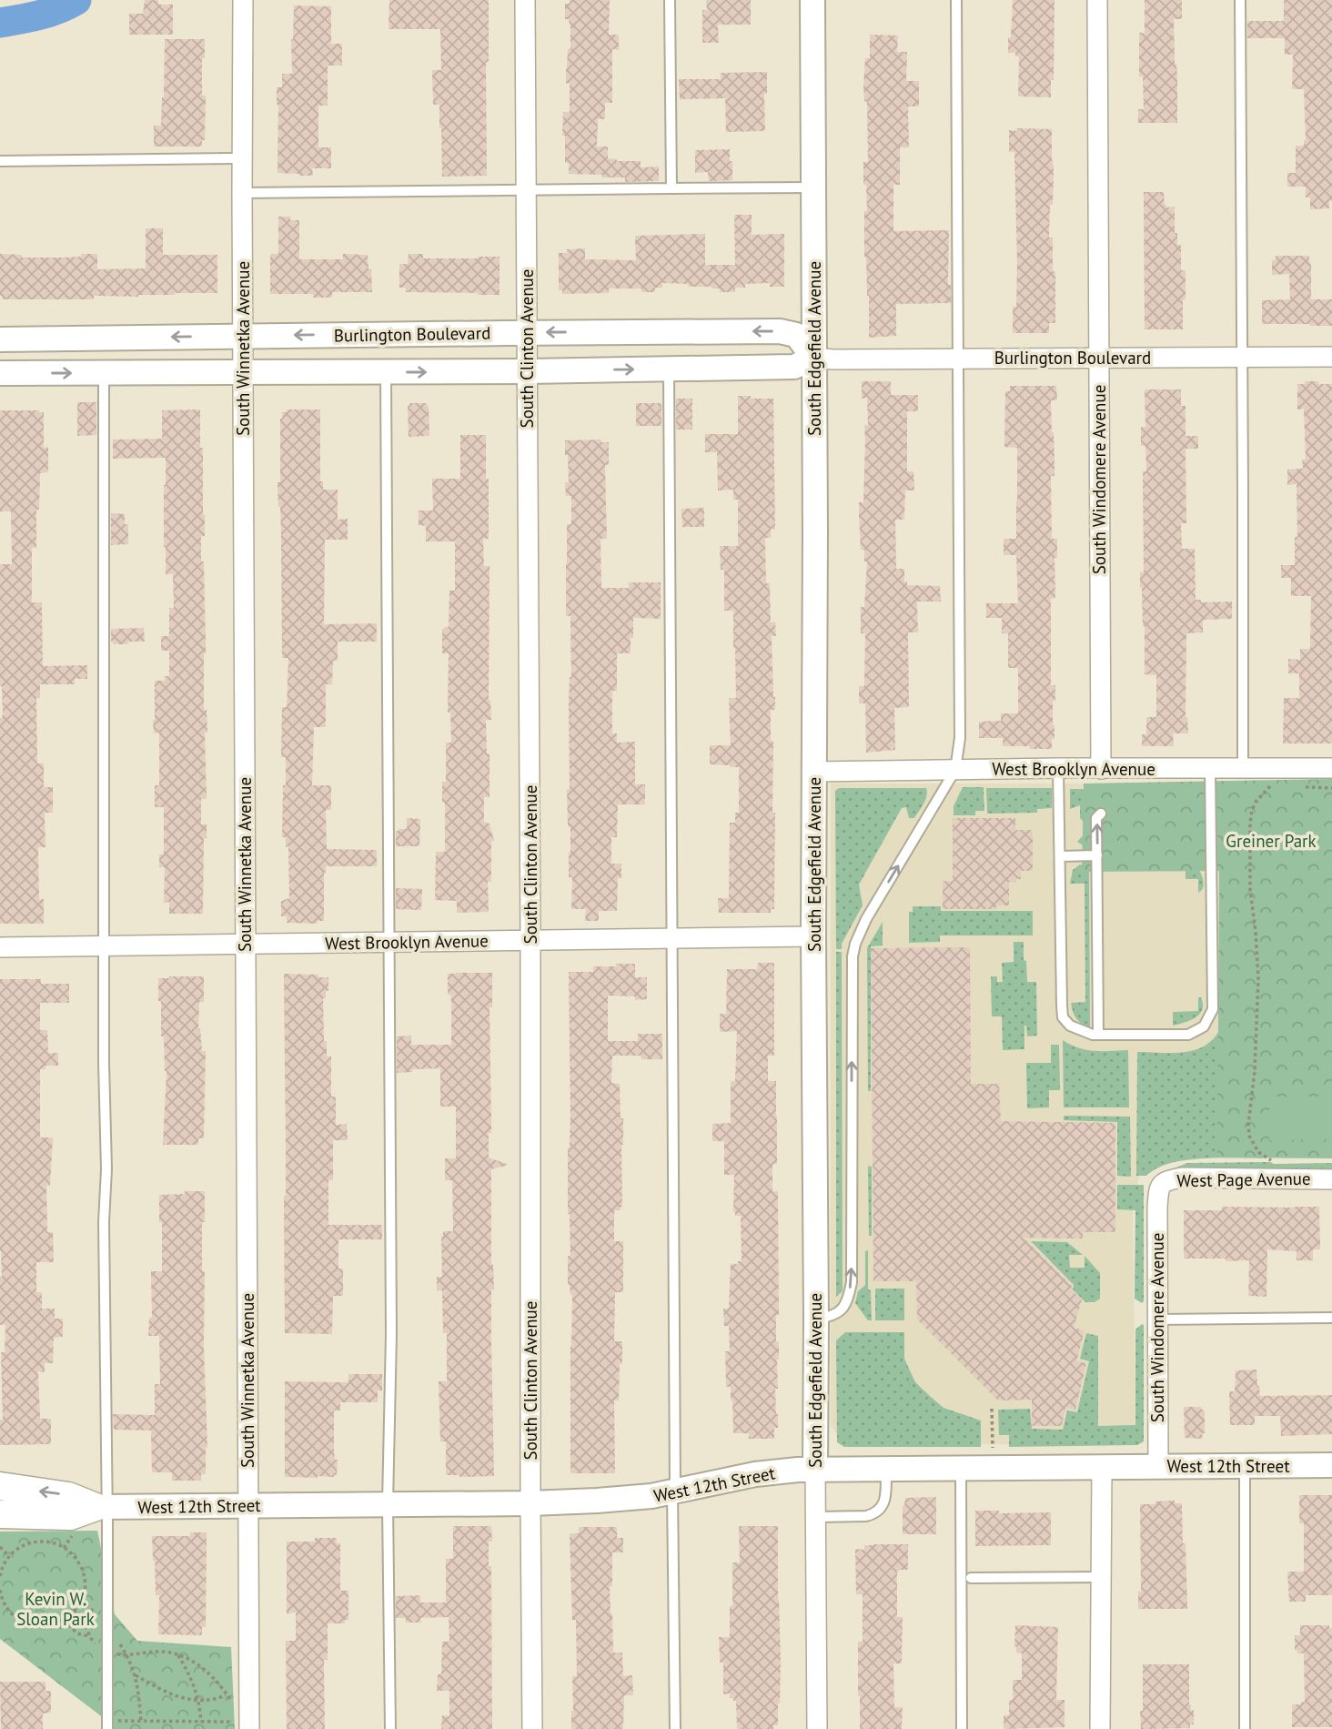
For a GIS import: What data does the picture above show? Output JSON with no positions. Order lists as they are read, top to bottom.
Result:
{
  "streets": {
    "main road": ["West 12th Street"],
    "street": [
      "Burlington Boulevard",
      "South Winnetka Avenue",
      "South Clinton Avenue",
      "South Edgefield Avenue",
      "South Windomere Avenue",
      "West Brooklyn Avenue",
      "West Page Avenue"
    ]
  },
  "crossings": [
    ["Burlington Boulevard", "South Winnetka Avenue"],
    ["Burlington Boulevard", "South Clinton Avenue"],
    ["Burlington Boulevard", "South Edgefield Avenue"],
    ["Burlington Boulevard", "South Windomere Avenue"],
    ["South Winnetka Avenue", "West Brooklyn Avenue"],
    ["South Winnetka Avenue", "West 12th Street"],
    ["South Clinton Avenue", "West Brooklyn Avenue"],
    ["South Clinton Avenue", "West 12th Street"],
    ["South Edgefield Avenue", "West Brooklyn Avenue"],
    ["South Edgefield Avenue", "West 12th Street"],
    ["South Windomere Avenue", "West Brooklyn Avenue"],
    ["South Windomere Avenue", "West Page Avenue"],
    ["South Windomere Avenue", "West 12th Street"]
  ],
  "parks": ["Greiner Park", "Kevin W. Sloan Park"]
}
